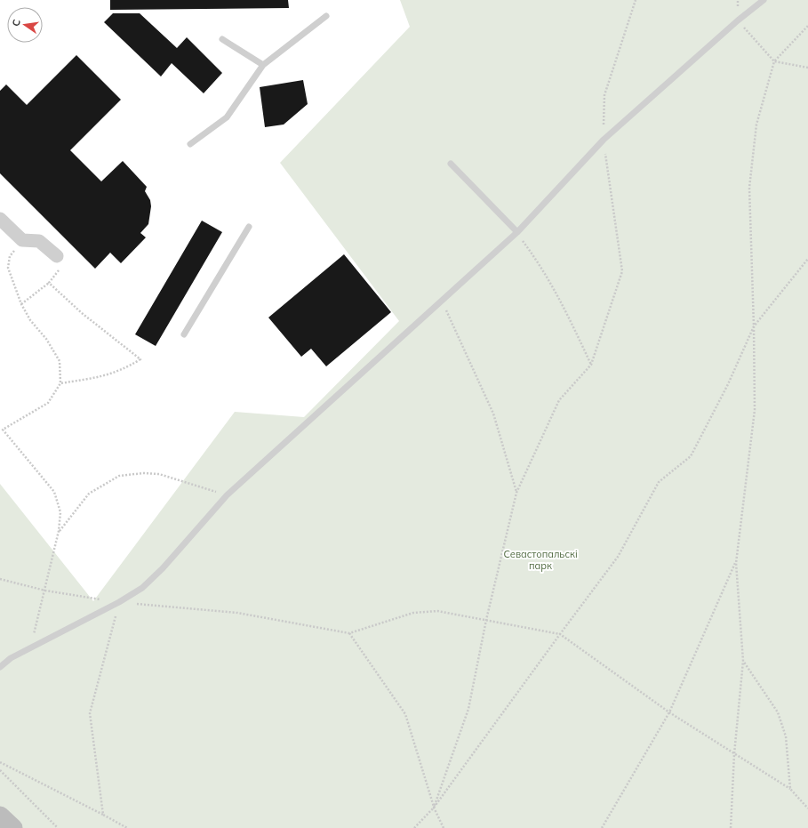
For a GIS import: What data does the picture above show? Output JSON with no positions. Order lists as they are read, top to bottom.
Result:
{
  "parks": ["Севастопальскі парк"],
  "north": "left"
}
